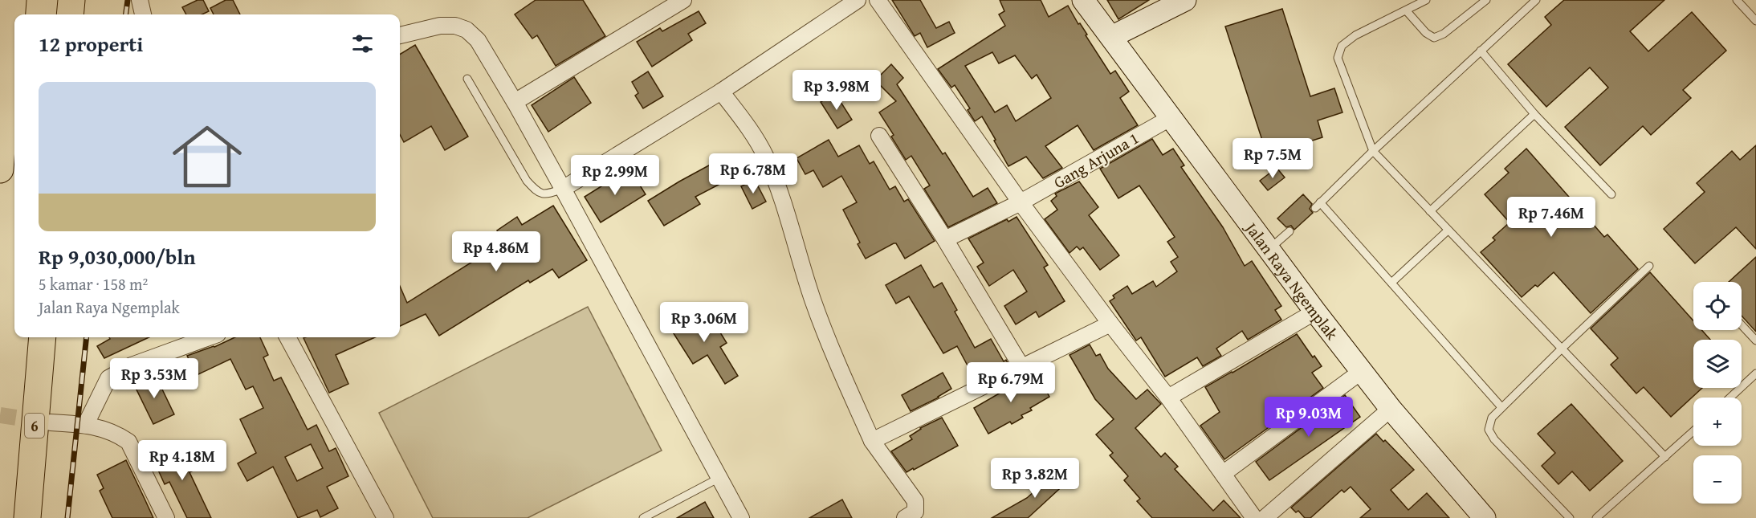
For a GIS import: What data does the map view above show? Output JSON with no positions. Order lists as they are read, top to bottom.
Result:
{
  "streets": {
    "highway": ["6"],
    "main road": ["Jalan Raya Ngemplak"],
    "street": ["Gang Arjuna 1"]
  },
  "crossings": [
    ["Gang Arjuna 1", "Jalan Raya Ngemplak"]
  ],
  "page": {
    "heading": "12 properti",
    "price": [
      "Rp 3.98M",
      "Rp 7.5M",
      "Rp 6.78M",
      "Rp 2.99M",
      "Rp 7.46M",
      "Rp 4.86M",
      "Rp 3.06M",
      "Rp 3.53M",
      "Rp 6.79M",
      "Rp 9.03M",
      "Rp 4.18M",
      "Rp 3.82M"
    ],
    "list": [
      {
        "name": "Rp 9,030,000/bln",
        "note": "5 kamar · 158 m² · Jalan Raya Ngemplak"
      }
    ],
    "map_buttons": ["+", "−"]
  }
}
